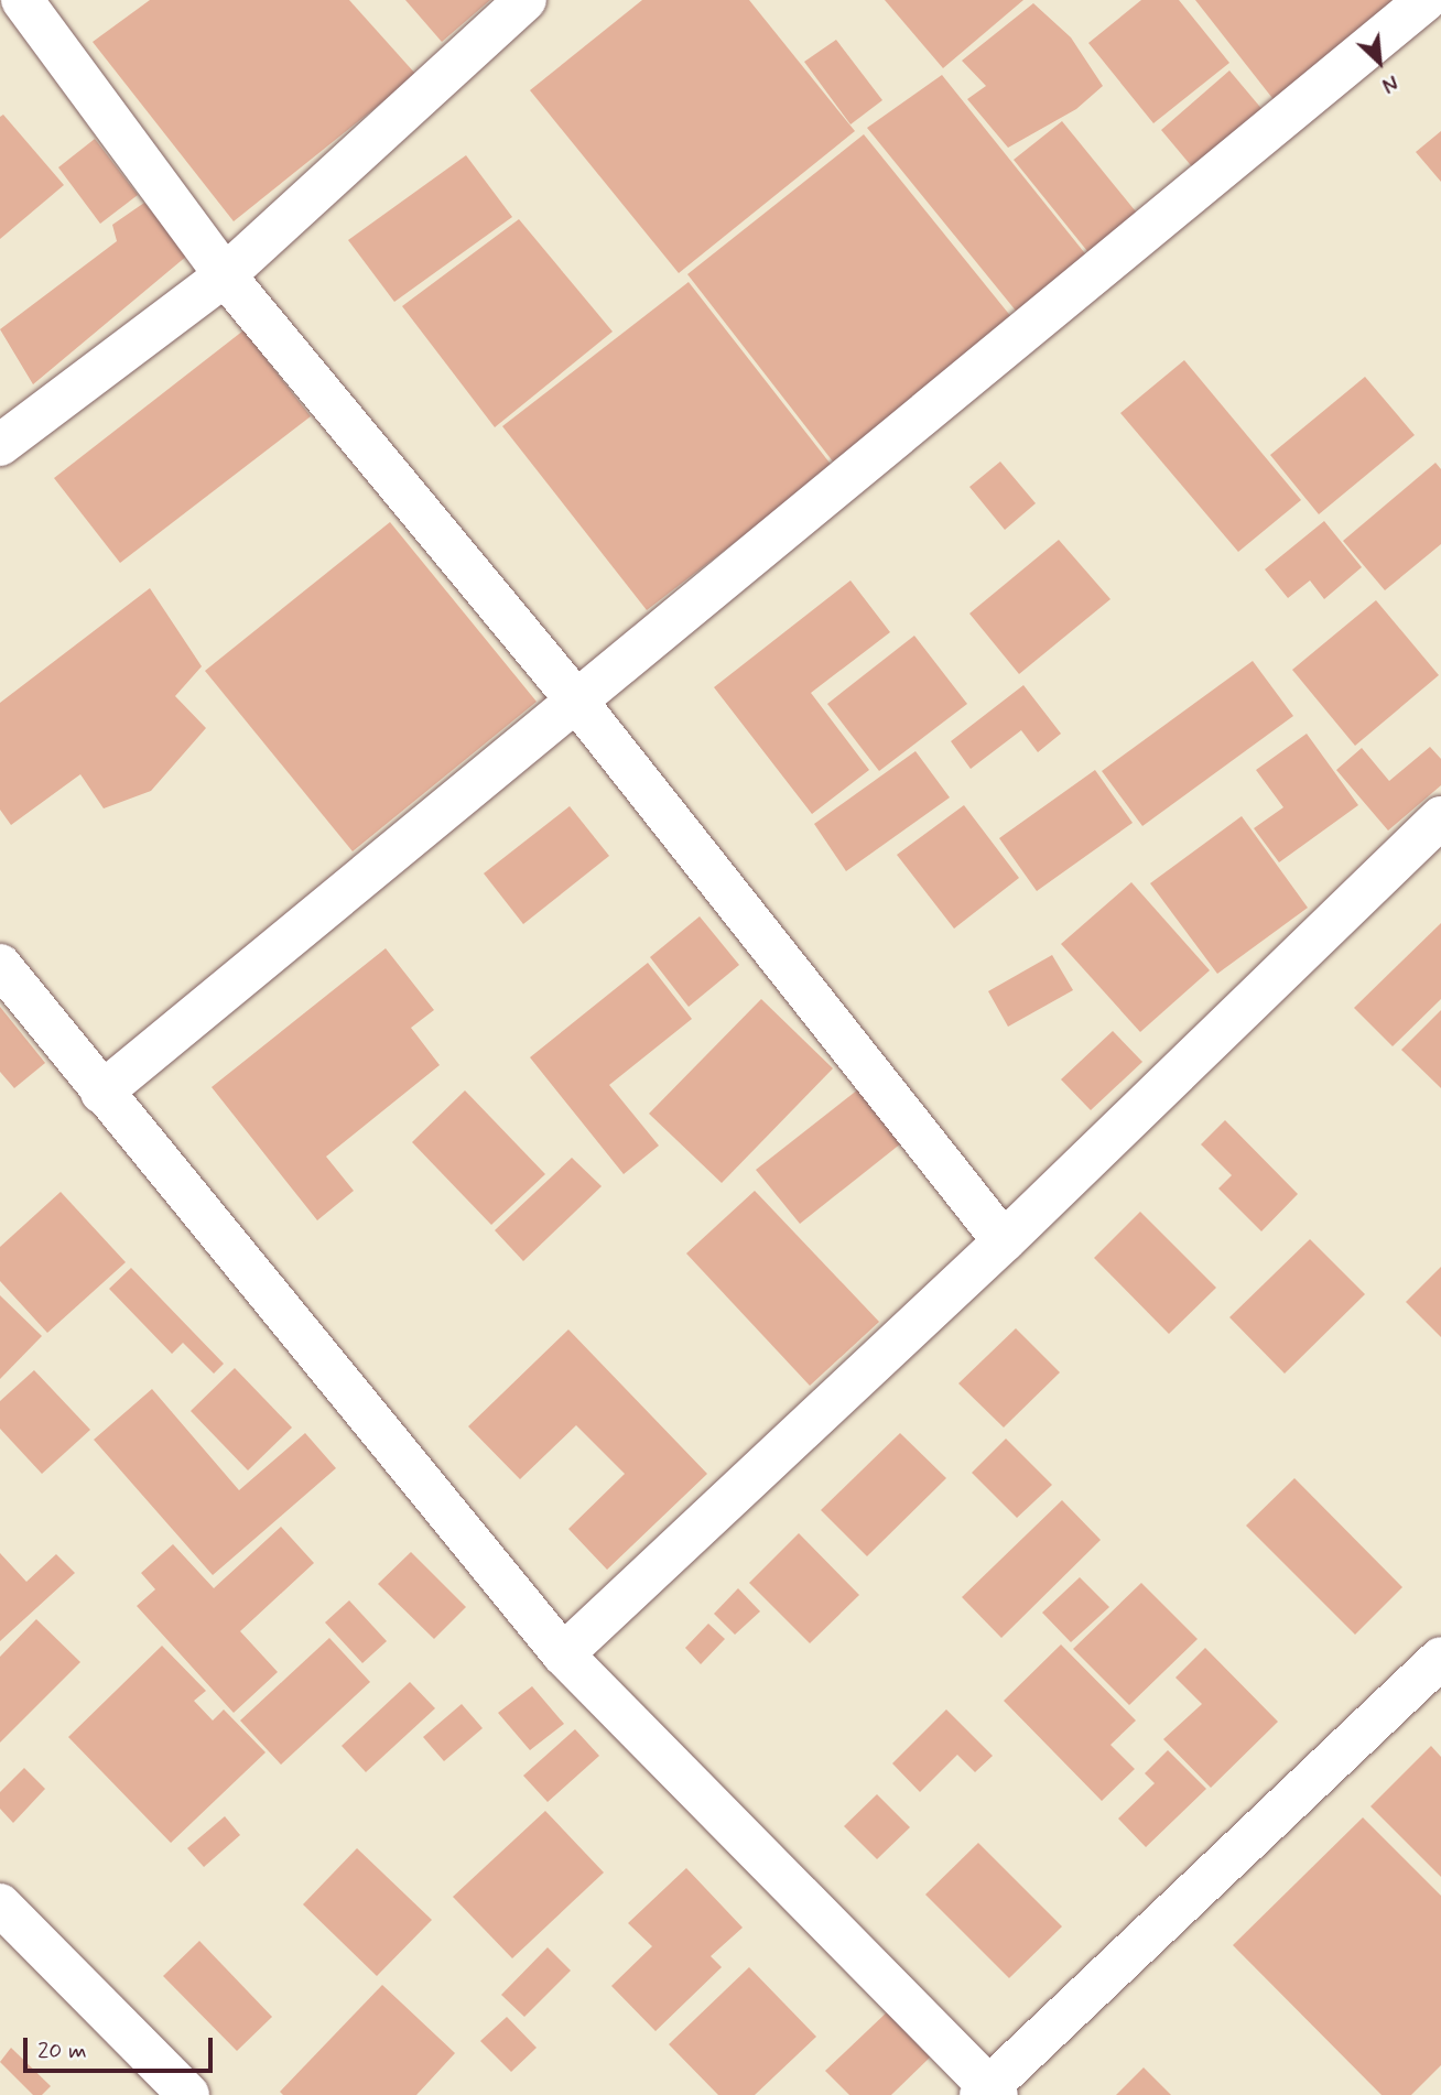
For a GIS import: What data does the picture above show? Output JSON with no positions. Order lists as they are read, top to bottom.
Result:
{
  "scale_bar": "20 m",
  "north": "bottom right"
}
